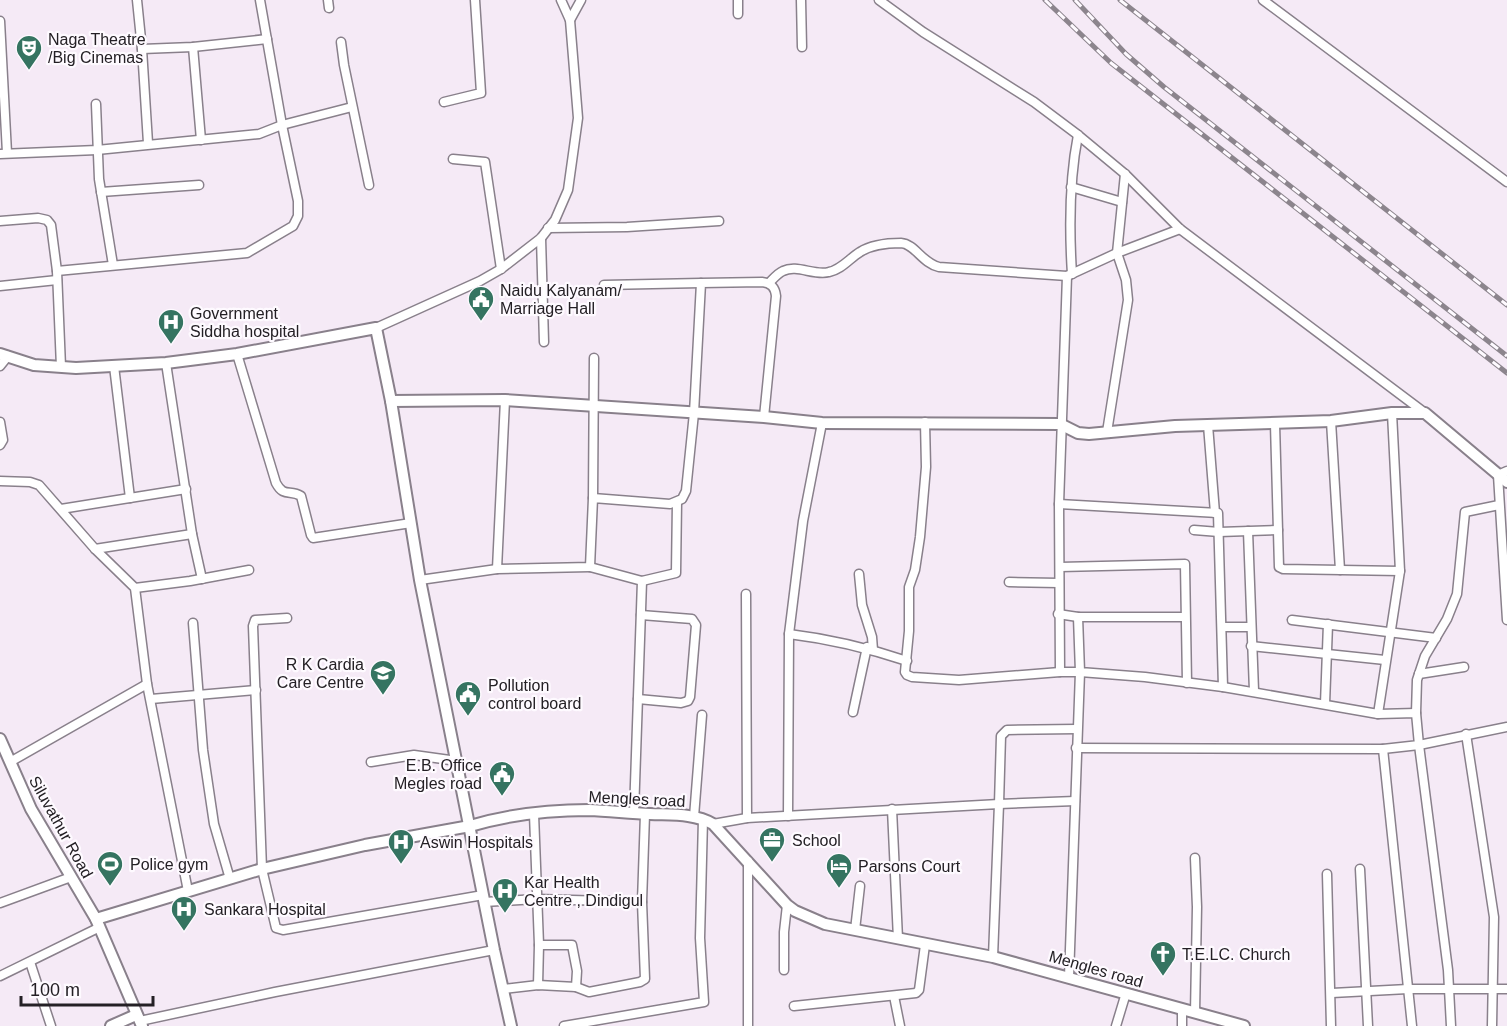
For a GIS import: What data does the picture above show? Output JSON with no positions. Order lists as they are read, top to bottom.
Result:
{
  "streets": {
    "main road": ["Mengles road", "Siluvathur Road"]
  },
  "crossings": [
    ["Mengles road", "Siluvathur Road"]
  ],
  "places": {
    "theatre": ["Naga Theatre /Big Cinemas"],
    "public building": ["Naidu Kalyanam/ Marriage Hall", "Pollution control board", "E.B. Office Megles road"],
    "hospital": [
      "Government Siddha hospital",
      "Aswin Hospitals",
      "Kar Health Centre , Dindigul",
      "Sankara Hospital"
    ],
    "school or university": ["R K Cardia Care Centre"],
    "office": ["School"],
    "sports": ["Police gym"],
    "hotel": ["Parsons Court"],
    "church": ["T.E.LC. Church"]
  },
  "scale_bar": "100 m"
}
